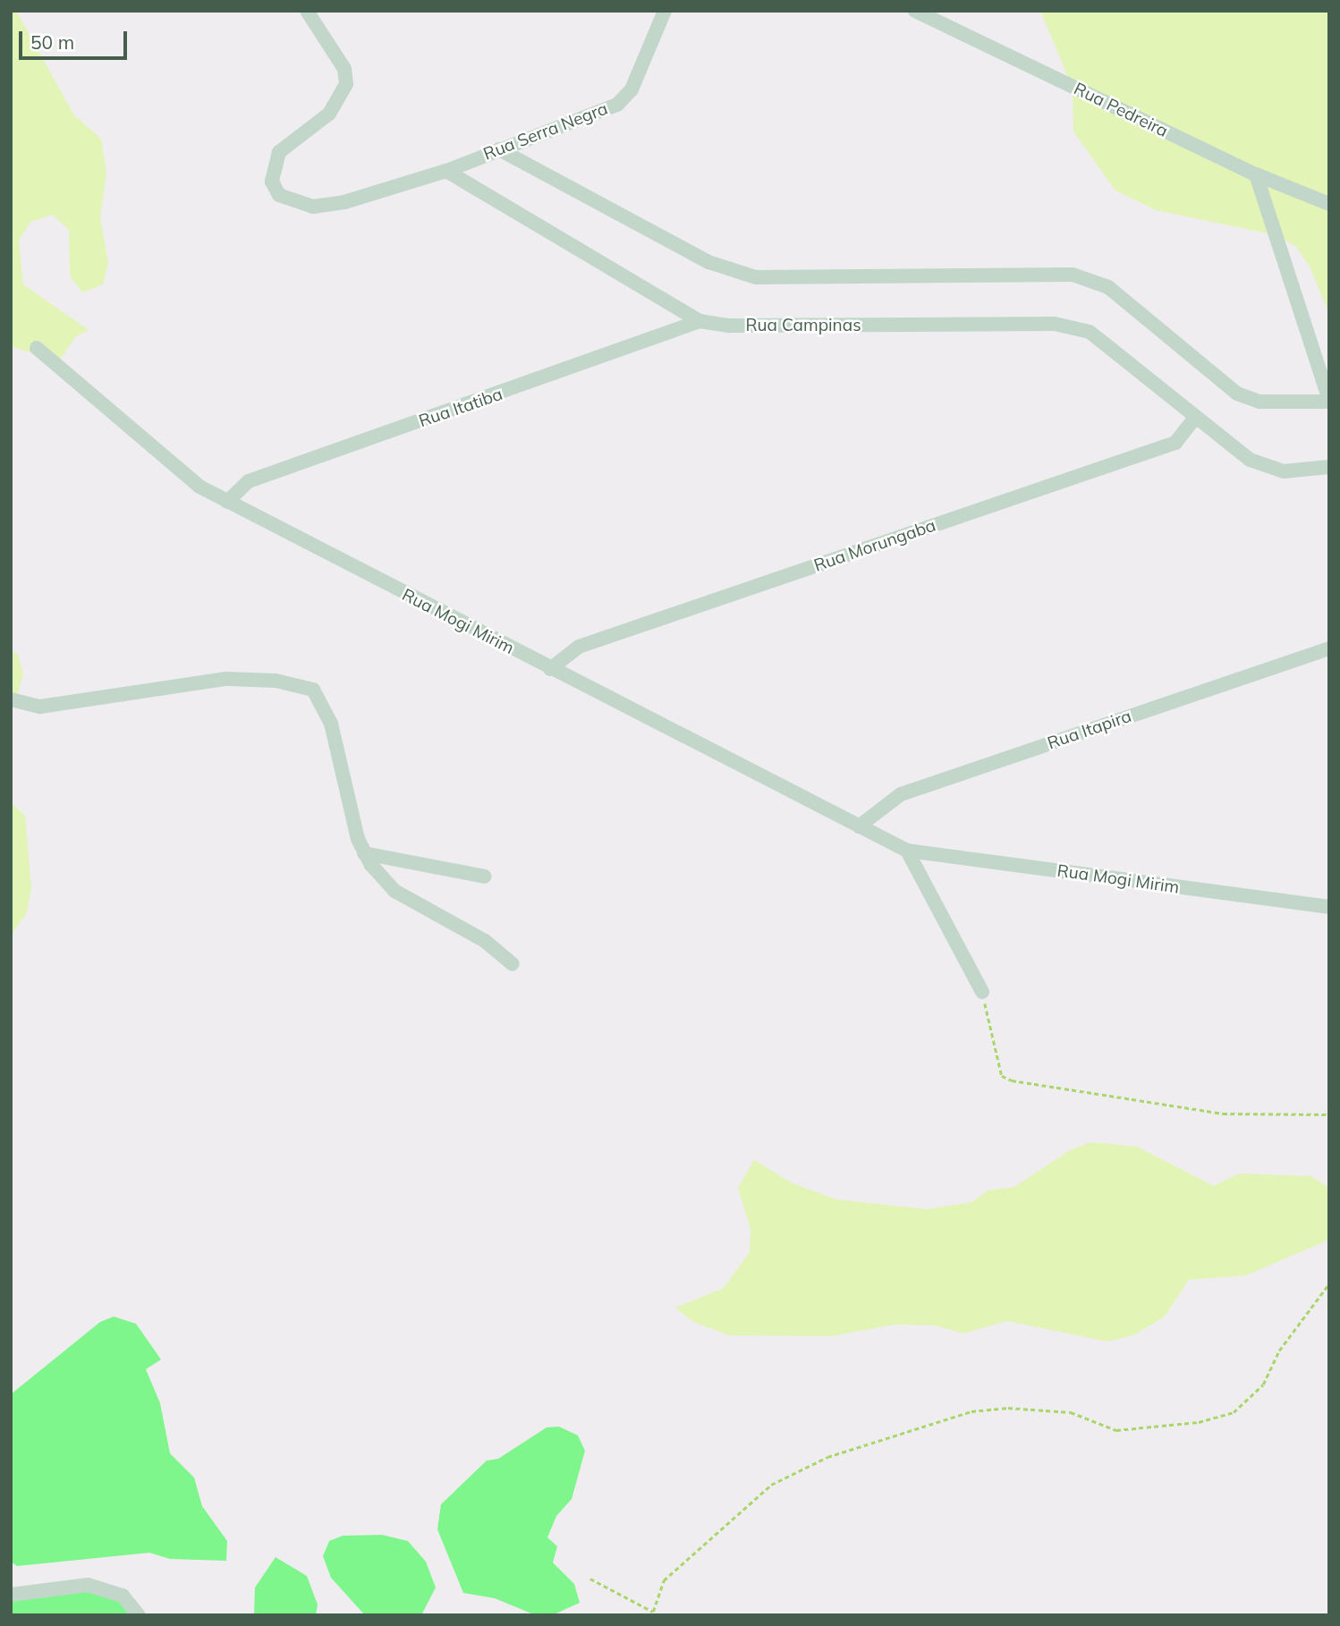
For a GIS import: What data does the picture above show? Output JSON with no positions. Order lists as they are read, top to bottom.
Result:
{
  "streets": {
    "street": [
      "Rua Pedreira",
      "Rua Serra Negra",
      "Rua Campinas",
      "Rua Itatiba",
      "Rua Morungaba",
      "Rua Mogi Mirim",
      "Rua Itapira"
    ]
  },
  "crossings": [
    ["Rua Campinas", "Rua Itatiba"],
    ["Rua Campinas", "Rua Morungaba"],
    ["Rua Itatiba", "Rua Mogi Mirim"],
    ["Rua Morungaba", "Rua Mogi Mirim"],
    ["Rua Mogi Mirim", "Rua Itapira"]
  ],
  "scale_bar": "50 m"
}
